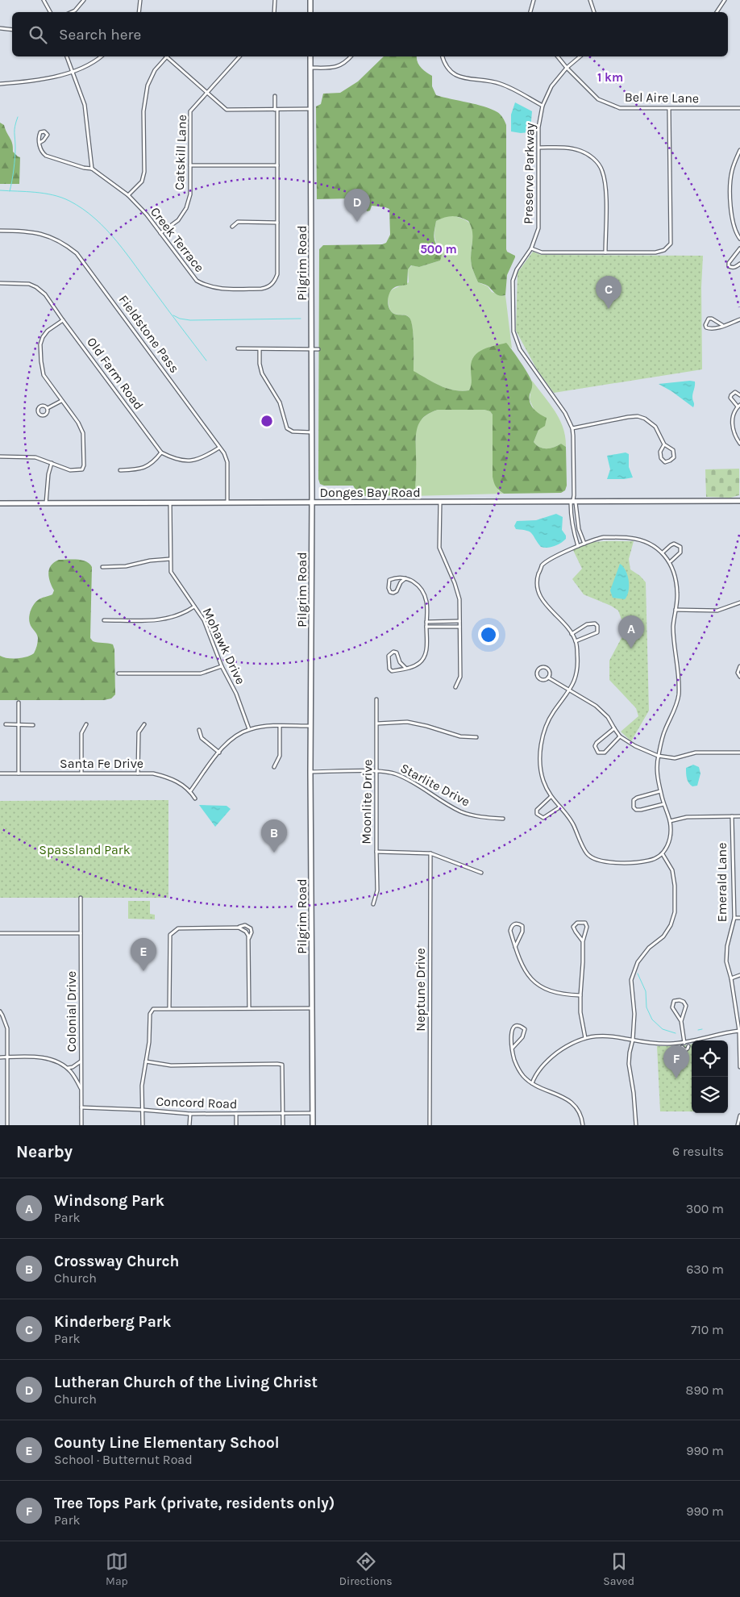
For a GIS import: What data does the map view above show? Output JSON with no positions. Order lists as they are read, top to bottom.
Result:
{
  "streets": {
    "street": [
      "Bel Aire Lane",
      "Catskill Lane",
      "Preserve Parkway",
      "Creek Terrace",
      "Pilgrim Road",
      "Fieldstone Pass",
      "Old Farm Road",
      "Donges Bay Road",
      "Mohawk Drive",
      "Santa Fe Drive",
      "Starlite Drive",
      "Moonlite Drive",
      "Emerald Lane",
      "Neptune Drive",
      "Colonial Drive",
      "Concord Road"
    ]
  },
  "crossings": [
    ["Bel Aire Lane", "Preserve Parkway"],
    ["Catskill Lane", "Creek Terrace"],
    ["Preserve Parkway", "Donges Bay Road"],
    ["Pilgrim Road", "Donges Bay Road"],
    ["Pilgrim Road", "Starlite Drive"],
    ["Pilgrim Road", "Concord Road"],
    ["Fieldstone Pass", "Donges Bay Road"],
    ["Donges Bay Road", "Mohawk Drive"],
    ["Starlite Drive", "Moonlite Drive"],
    ["Colonial Drive", "Concord Road"]
  ],
  "parks": ["Spassland Park"],
  "page": {
    "search": "Search here",
    "pins": [
      "D",
      "C",
      "A",
      "B",
      "E",
      "F"
    ],
    "heading": ["Nearby", "6 results"],
    "list": [
      {
        "mark": "A",
        "name": "Windsong Park",
        "note": "Park",
        "value": "300 m"
      },
      {
        "mark": "B",
        "name": "Crossway Church",
        "note": "Church",
        "value": "630 m"
      },
      {
        "mark": "C",
        "name": "Kinderberg Park",
        "note": "Park",
        "value": "710 m"
      },
      {
        "mark": "D",
        "name": "Lutheran Church of the Living Christ",
        "note": "Church",
        "value": "890 m"
      },
      {
        "mark": "E",
        "name": "County Line Elementary School",
        "note": "School · Butternut Road",
        "value": "990 m"
      },
      {
        "mark": "F",
        "name": "Tree Tops Park (private, residents only)",
        "note": "Park",
        "value": "990 m"
      }
    ],
    "nav": ["Map", "Directions", "Saved"]
  },
  "rings": ["1 km", "500 m"]
}
